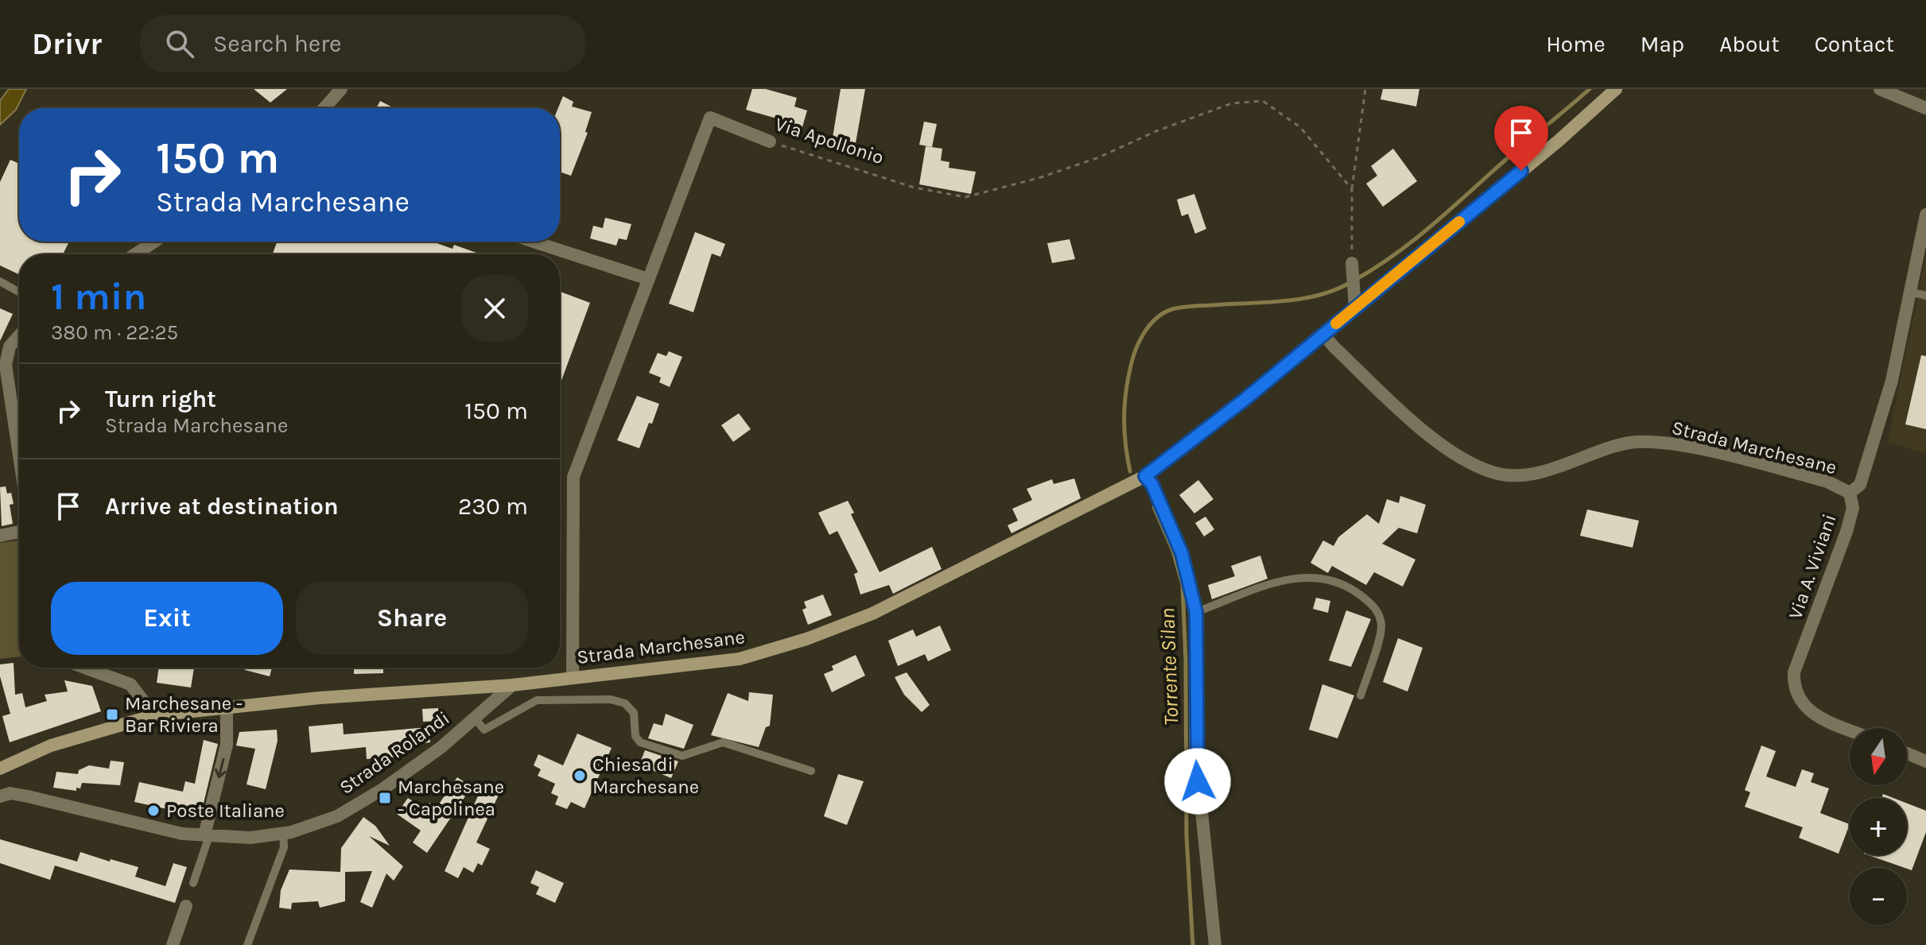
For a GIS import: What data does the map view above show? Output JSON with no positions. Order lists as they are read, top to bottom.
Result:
{
  "streets": {
    "main road": ["Strada Marchesane"],
    "street": ["Via Apollonio", "Via A. Viviani", "Strada Rolandi"]
  },
  "crossings": [
    ["Via Apollonio", "Strada Marchesane"],
    ["Strada Marchesane", "Via A. Viviani"],
    ["Strada Marchesane", "Strada Rolandi"]
  ],
  "water": ["Torrente Silan"],
  "places": {
    "transit": ["Marchesane - Bar Riviera", "Marchesane - Capolinea"],
    "other": ["Chiesa di Marchesane", "Poste Italiane"]
  },
  "north": "bottom",
  "page": {
    "header": "Drivr",
    "search": "Search here",
    "nav": [
      "Home",
      "Map",
      "About",
      "Contact"
    ],
    "turn": ["150 m", "Strada Marchesane"],
    "heading": ["1 min", "380 m · 22:25"],
    "list": [
      {
        "name": "Turn right",
        "note": "Strada Marchesane",
        "value": "150 m"
      },
      {
        "name": "Arrive at destination",
        "value": "230 m"
      }
    ],
    "buttons": ["Exit", "Share"],
    "map_buttons": ["+", "−"]
  }
}
